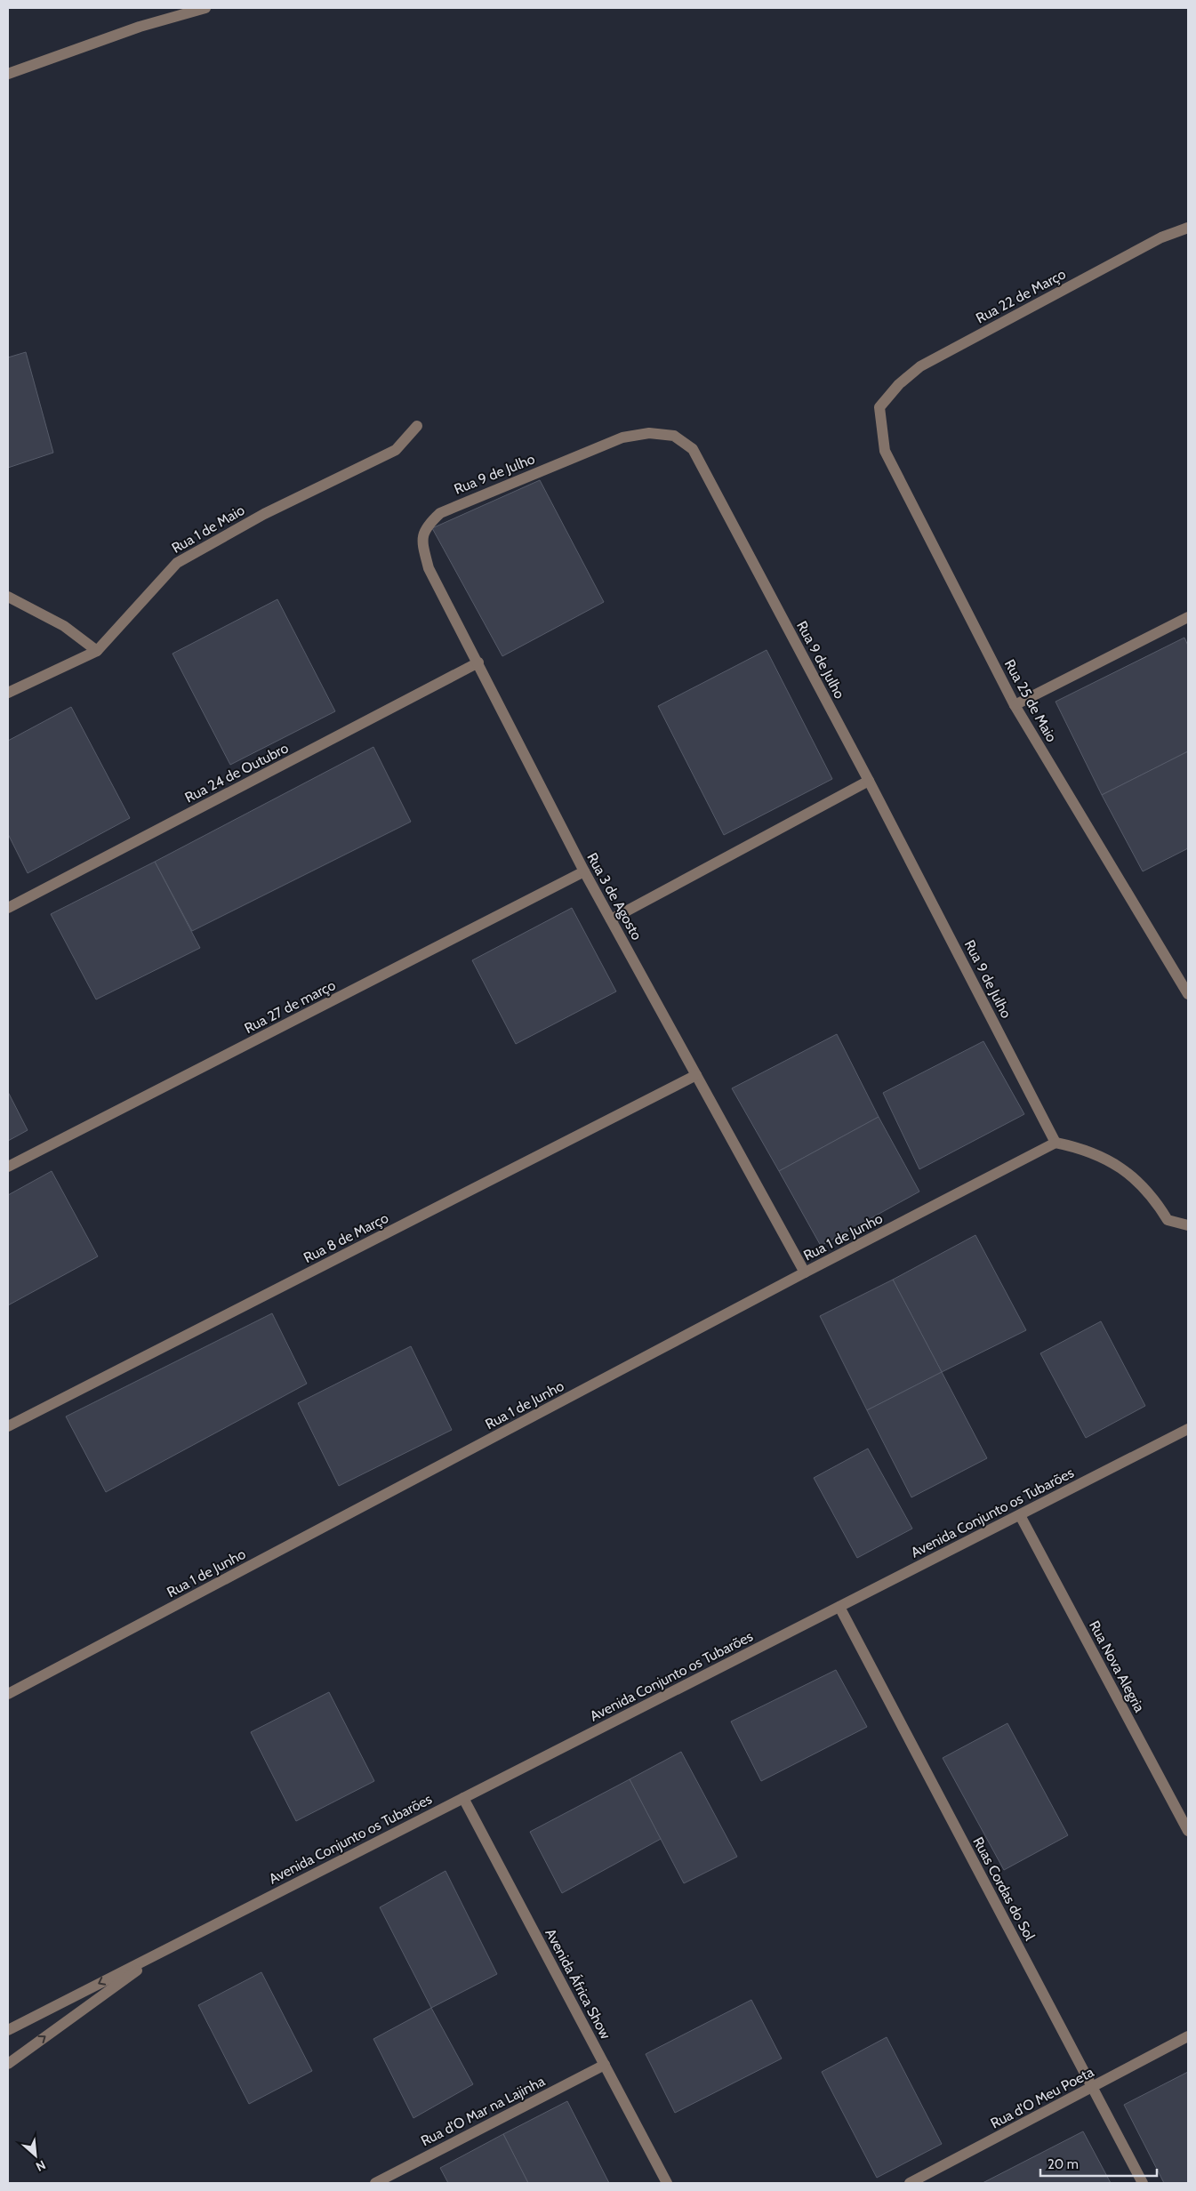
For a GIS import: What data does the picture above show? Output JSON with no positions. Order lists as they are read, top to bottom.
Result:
{
  "streets": {
    "street": [
      "Rua 22 de Março",
      "Rua 9 de Julho",
      "Rua 1 de Maio",
      "Rua 25 de Maio",
      "Rua 24 de Outubro",
      "Rua 3 de Agosto",
      "Rua 27 de março",
      "Rua 1 de Junho",
      "Rua 8 de Março",
      "Avenida Conjunto os Tubarões",
      "Rua Nova Alegria",
      "Ruas Cordas do Sol",
      "Avenida África Show",
      "Rua d'O Meu Poeta",
      "Rua d'O Mar na Lajinha"
    ]
  },
  "crossings": [
    ["Rua 22 de Março", "Rua 25 de Maio"],
    ["Rua 9 de Julho", "Rua 3 de Agosto"],
    ["Rua 9 de Julho", "Rua 1 de Junho"],
    ["Rua 24 de Outubro", "Rua 3 de Agosto"],
    ["Rua 3 de Agosto", "Rua 27 de março"],
    ["Rua 3 de Agosto", "Rua 1 de Junho"],
    ["Rua 3 de Agosto", "Rua 8 de Março"],
    ["Avenida Conjunto os Tubarões", "Rua Nova Alegria"],
    ["Avenida Conjunto os Tubarões", "Ruas Cordas do Sol"],
    ["Avenida Conjunto os Tubarões", "Avenida África Show"],
    ["Ruas Cordas do Sol", "Rua d'O Meu Poeta"],
    ["Avenida África Show", "Rua d'O Mar na Lajinha"]
  ],
  "scale_bar": "20 m",
  "north": "bottom right"
}
